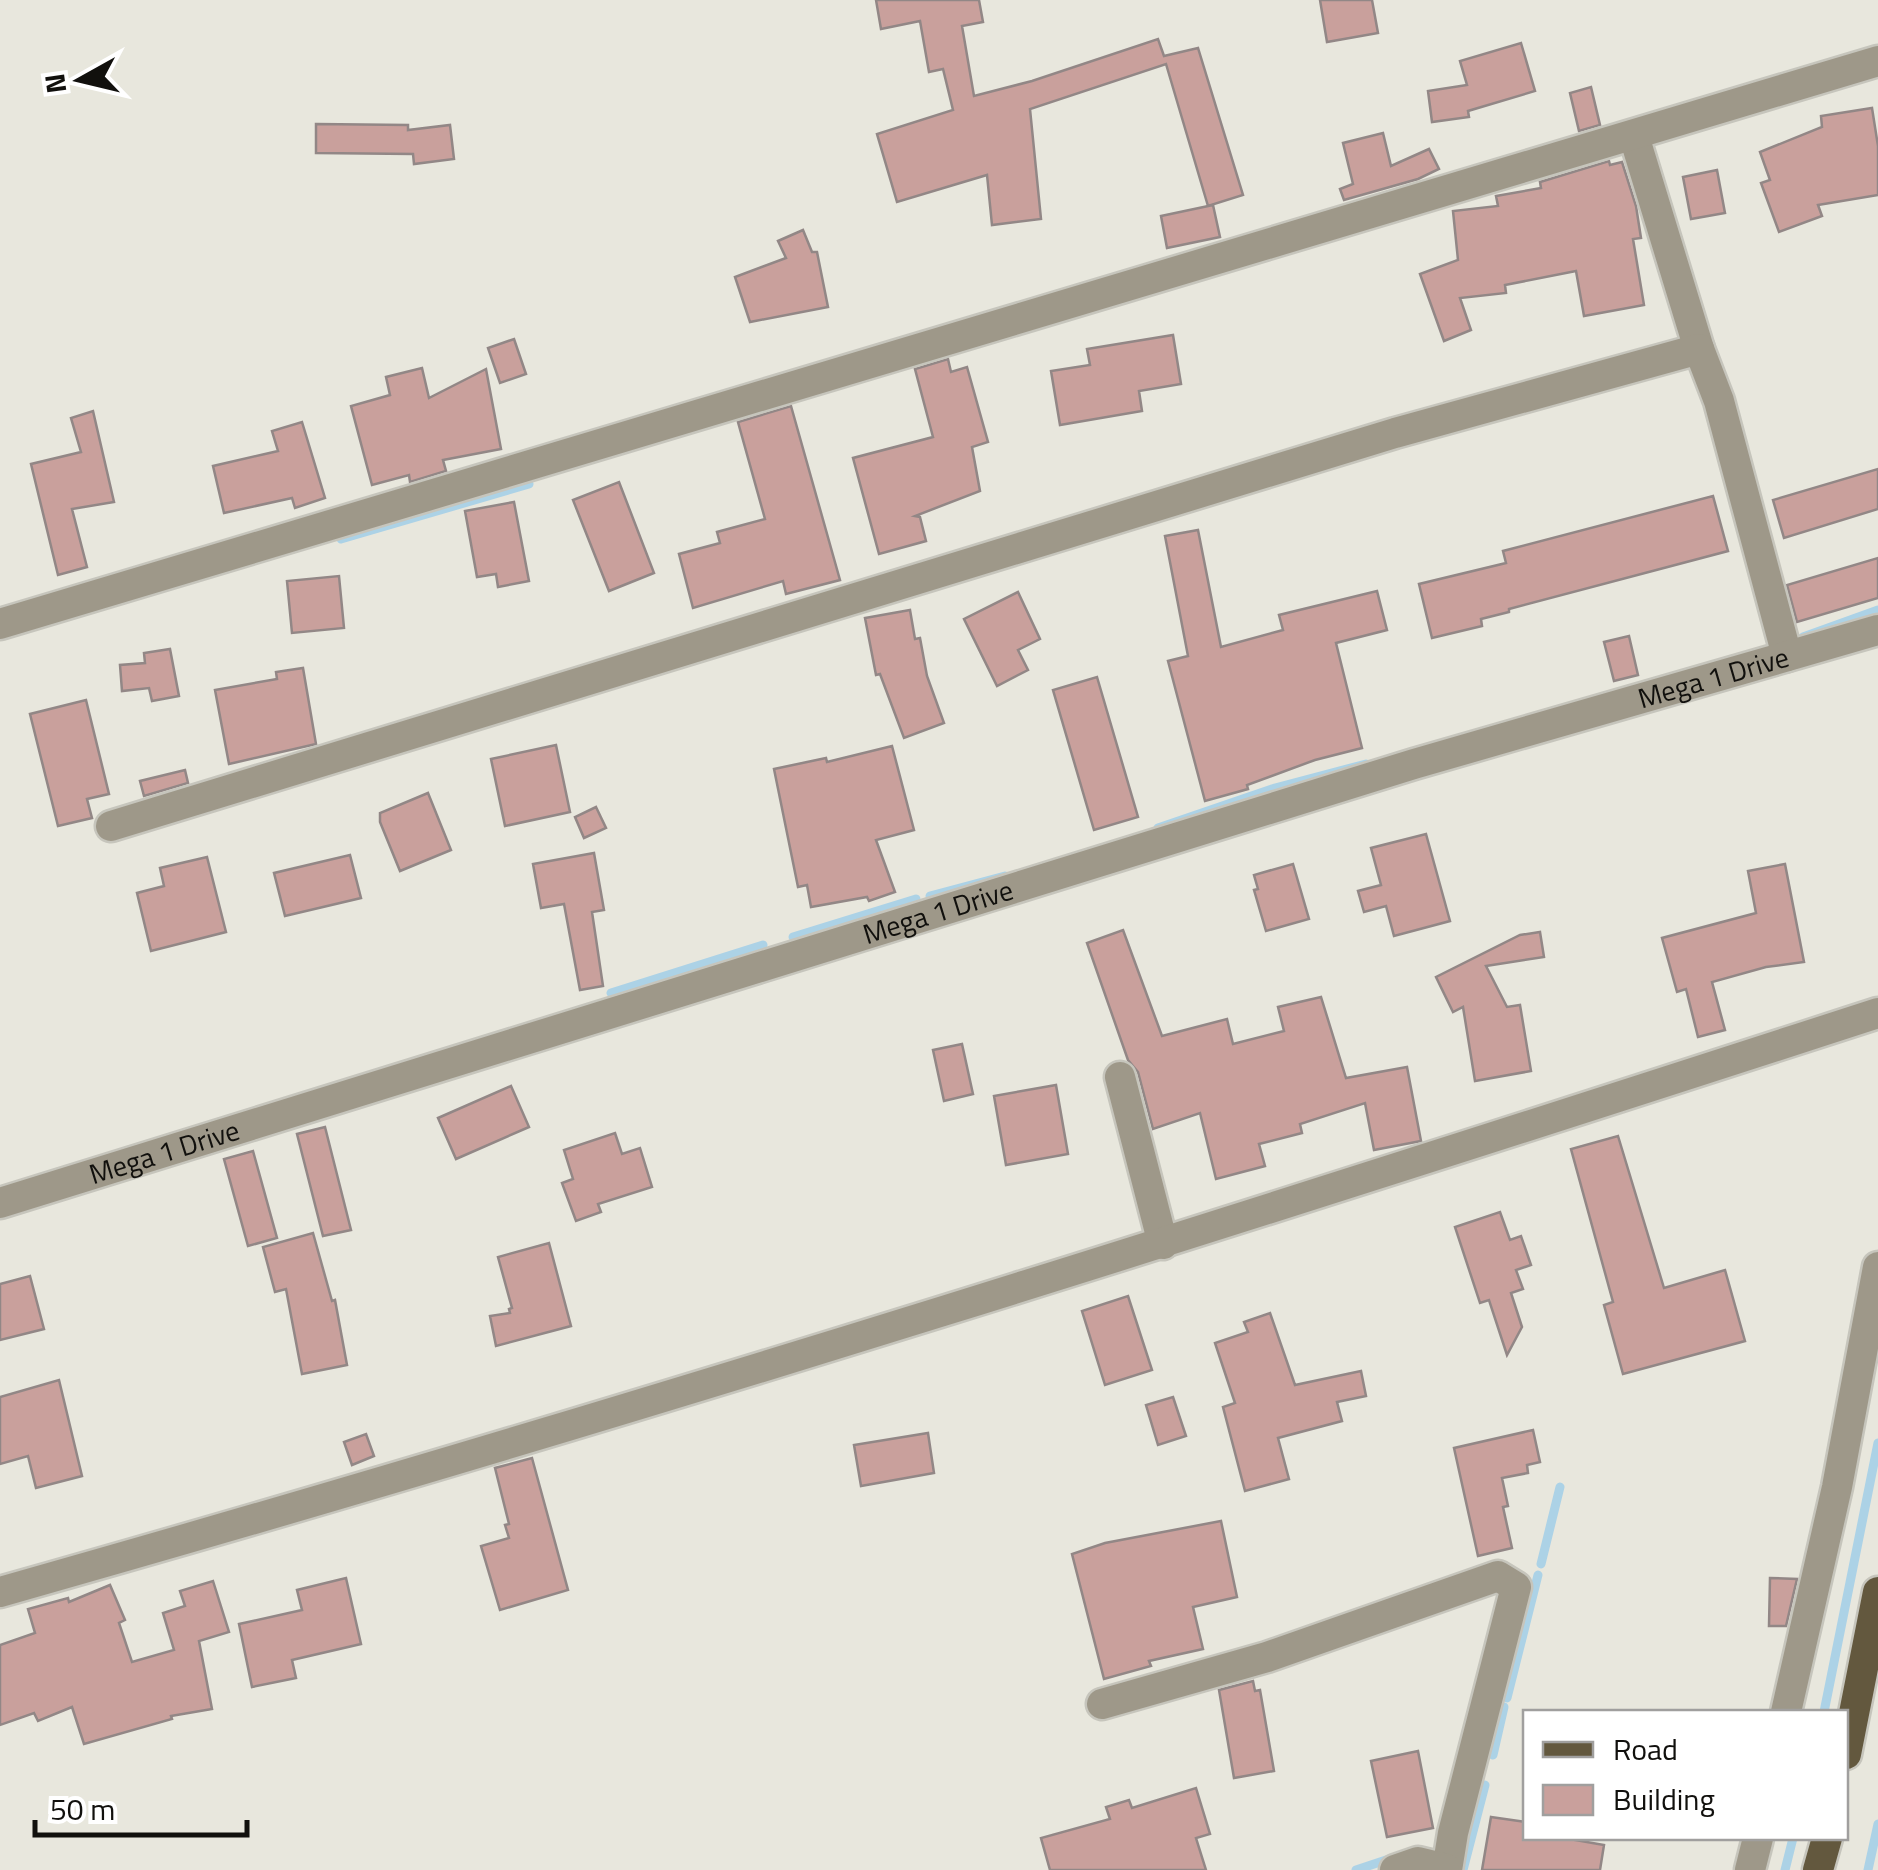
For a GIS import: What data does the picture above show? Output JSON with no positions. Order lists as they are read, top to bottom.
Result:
{
  "streets": {
    "street": ["Mega 1 Drive"]
  },
  "legend": ["Road", "Building"],
  "scale_bar": "50 m",
  "north": "left"
}
